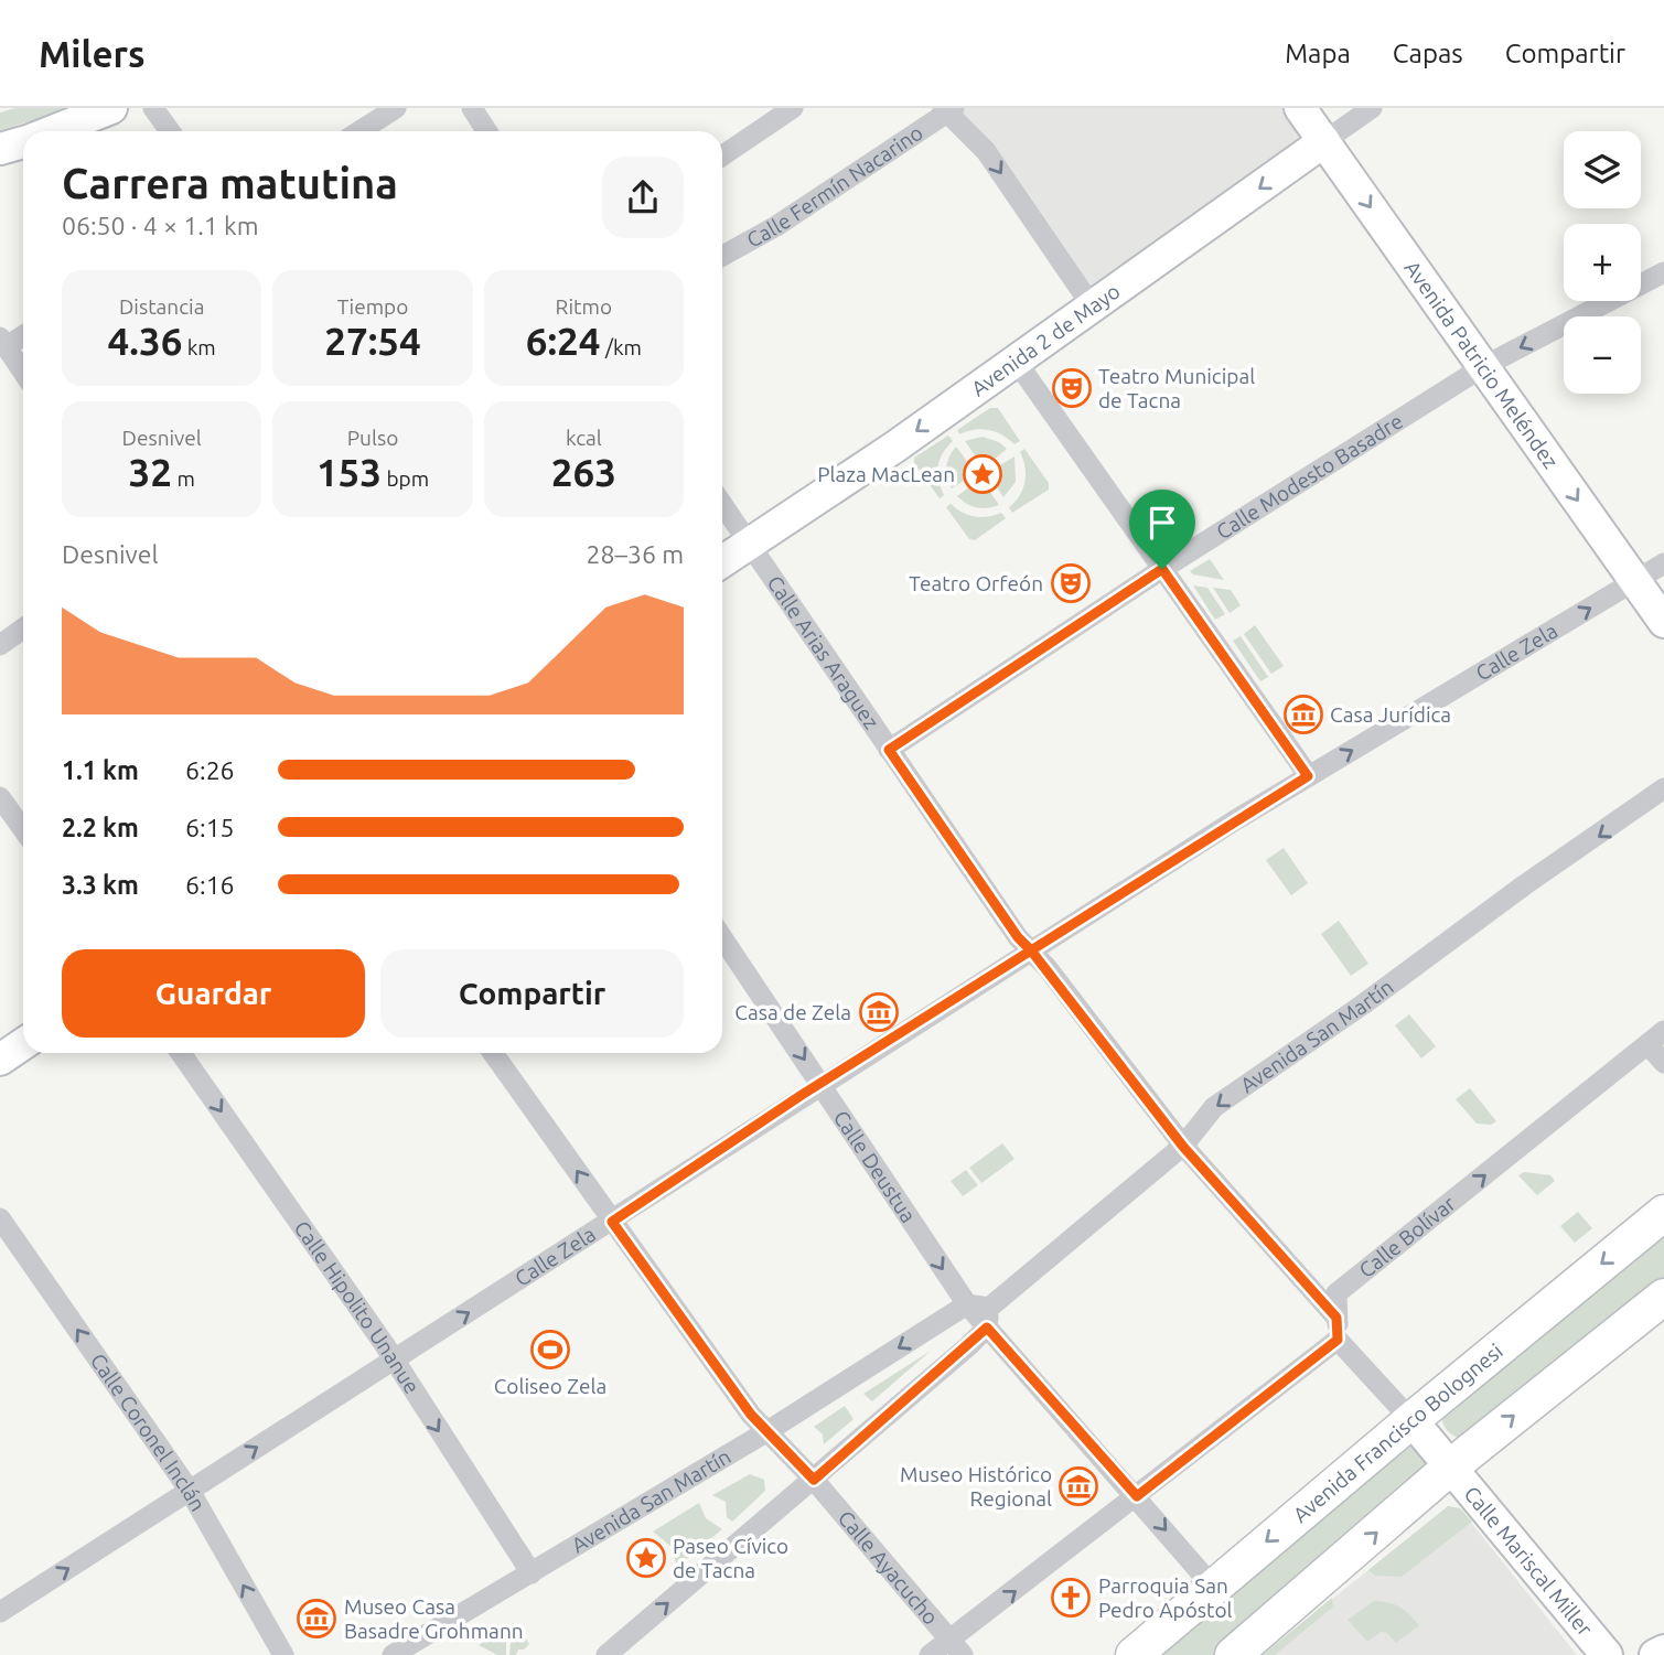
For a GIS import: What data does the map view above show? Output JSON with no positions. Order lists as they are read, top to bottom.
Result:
{
  "streets": {
    "main road": ["Avenida Francisco Bolognesi"],
    "street": [
      "Calle Fermín Nacarino",
      "Avenida 2 de Mayo",
      "Avenida Patricio Meléndez",
      "Calle Modesto Basadre",
      "Calle Zela",
      "Calle Arias Araguez",
      "Avenida San Martín",
      "Calle Deustua",
      "Calle Bolívar",
      "Calle Hipolito Unanue",
      "Calle Coronel Inclán",
      "Calle Mariscal Miller",
      "Calle Ayacucho"
    ]
  },
  "crossings": [
    ["Avenida 2 de Mayo", "Avenida Patricio Meléndez"],
    ["Avenida 2 de Mayo", "Calle Arias Araguez"],
    ["Avenida Patricio Meléndez", "Calle Modesto Basadre"],
    ["Avenida Patricio Meléndez", "Calle Zela"],
    ["Calle Modesto Basadre", "Calle Arias Araguez"],
    ["Calle Zela", "Calle Arias Araguez"],
    ["Calle Zela", "Calle Deustua"],
    ["Calle Zela", "Calle Hipolito Unanue"],
    ["Calle Zela", "Calle Coronel Inclán"],
    ["Calle Zela", "Calle Ayacucho"],
    ["Calle Arias Araguez", "Avenida San Martín"],
    ["Calle Arias Araguez", "Calle Bolívar"],
    ["Avenida San Martín", "Calle Deustua"],
    ["Avenida San Martín", "Calle Hipolito Unanue"],
    ["Avenida San Martín", "Calle Ayacucho"],
    ["Avenida Francisco Bolognesi", "Calle Mariscal Miller"]
  ],
  "one_way": [
    "Avenida 2 de Mayo",
    "Avenida Patricio Meléndez",
    "Calle Zela",
    "Calle Deustua",
    "Calle Bolívar",
    "Calle Hipolito Unanue",
    "Calle Coronel Inclán"
  ],
  "places": {
    "theatre": ["Teatro Municipal de Tacna", "Teatro Orfeón"],
    "place": ["Plaza MacLean", "Paseo Cívico de Tacna"],
    "museum": [
      "Casa Jurídica",
      "Casa de Zela",
      "Museo Histórico Regional",
      "Museo Casa Basadre Grohmann"
    ],
    "sports": ["Coliseo Zela"],
    "church": ["Parroquia San Pedro Apóstol"]
  },
  "page": {
    "header": "Milers",
    "nav": ["Mapa", "Capas", "Compartir"],
    "map_buttons": ["+", "−"],
    "heading": ["Carrera matutina", "06:50 · 4 × 1.1 km"],
    "stats": [
      ["Distancia", "4.36 km"],
      ["Tiempo", "27:54"],
      ["Ritmo", "6:24 /km"],
      ["Desnivel", "32 m"],
      ["Pulso", "153 bpm"],
      ["kcal", "263"]
    ],
    "chart": ["Desnivel", "28–36 m"],
    "list": [
      {
        "name": "1.1 km",
        "note": "6:26"
      },
      {
        "name": "2.2 km",
        "note": "6:15"
      },
      {
        "name": "3.3 km",
        "note": "6:16"
      }
    ],
    "buttons": ["Guardar", "Compartir"]
  }
}
